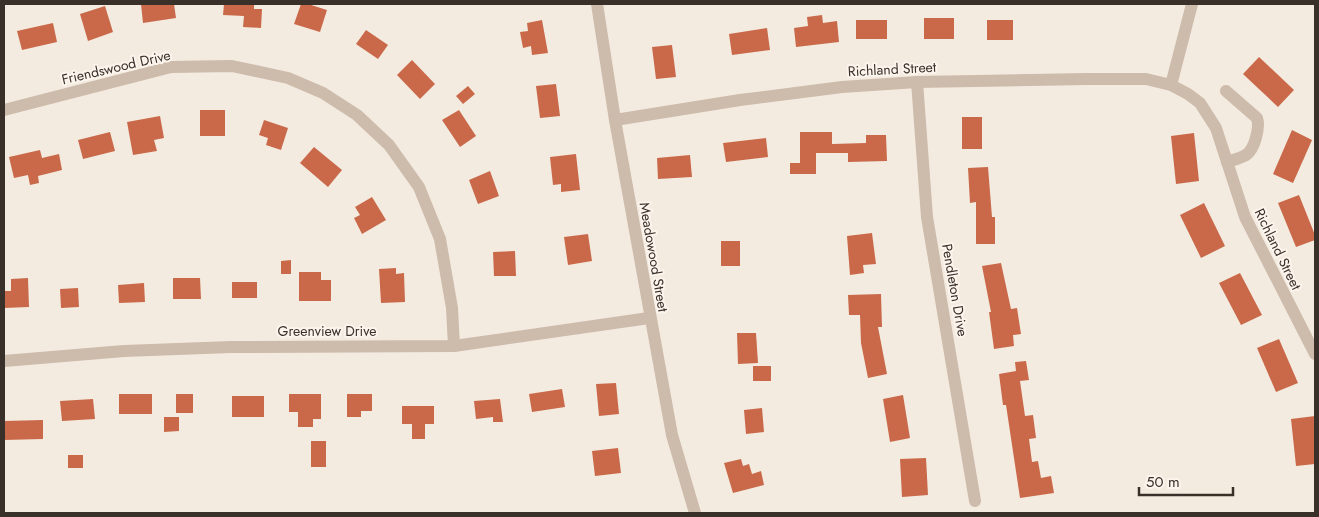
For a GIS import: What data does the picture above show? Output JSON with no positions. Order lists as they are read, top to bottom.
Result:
{
  "streets": {
    "street": [
      "Friendswood Drive",
      "Richland Street",
      "Meadowood Street",
      "Pendleton Drive",
      "Greenview Drive"
    ]
  },
  "crossings": [
    ["Friendswood Drive", "Greenview Drive"],
    ["Richland Street", "Meadowood Street"],
    ["Richland Street", "Pendleton Drive"],
    ["Meadowood Street", "Greenview Drive"]
  ],
  "scale_bar": "50 m"
}
